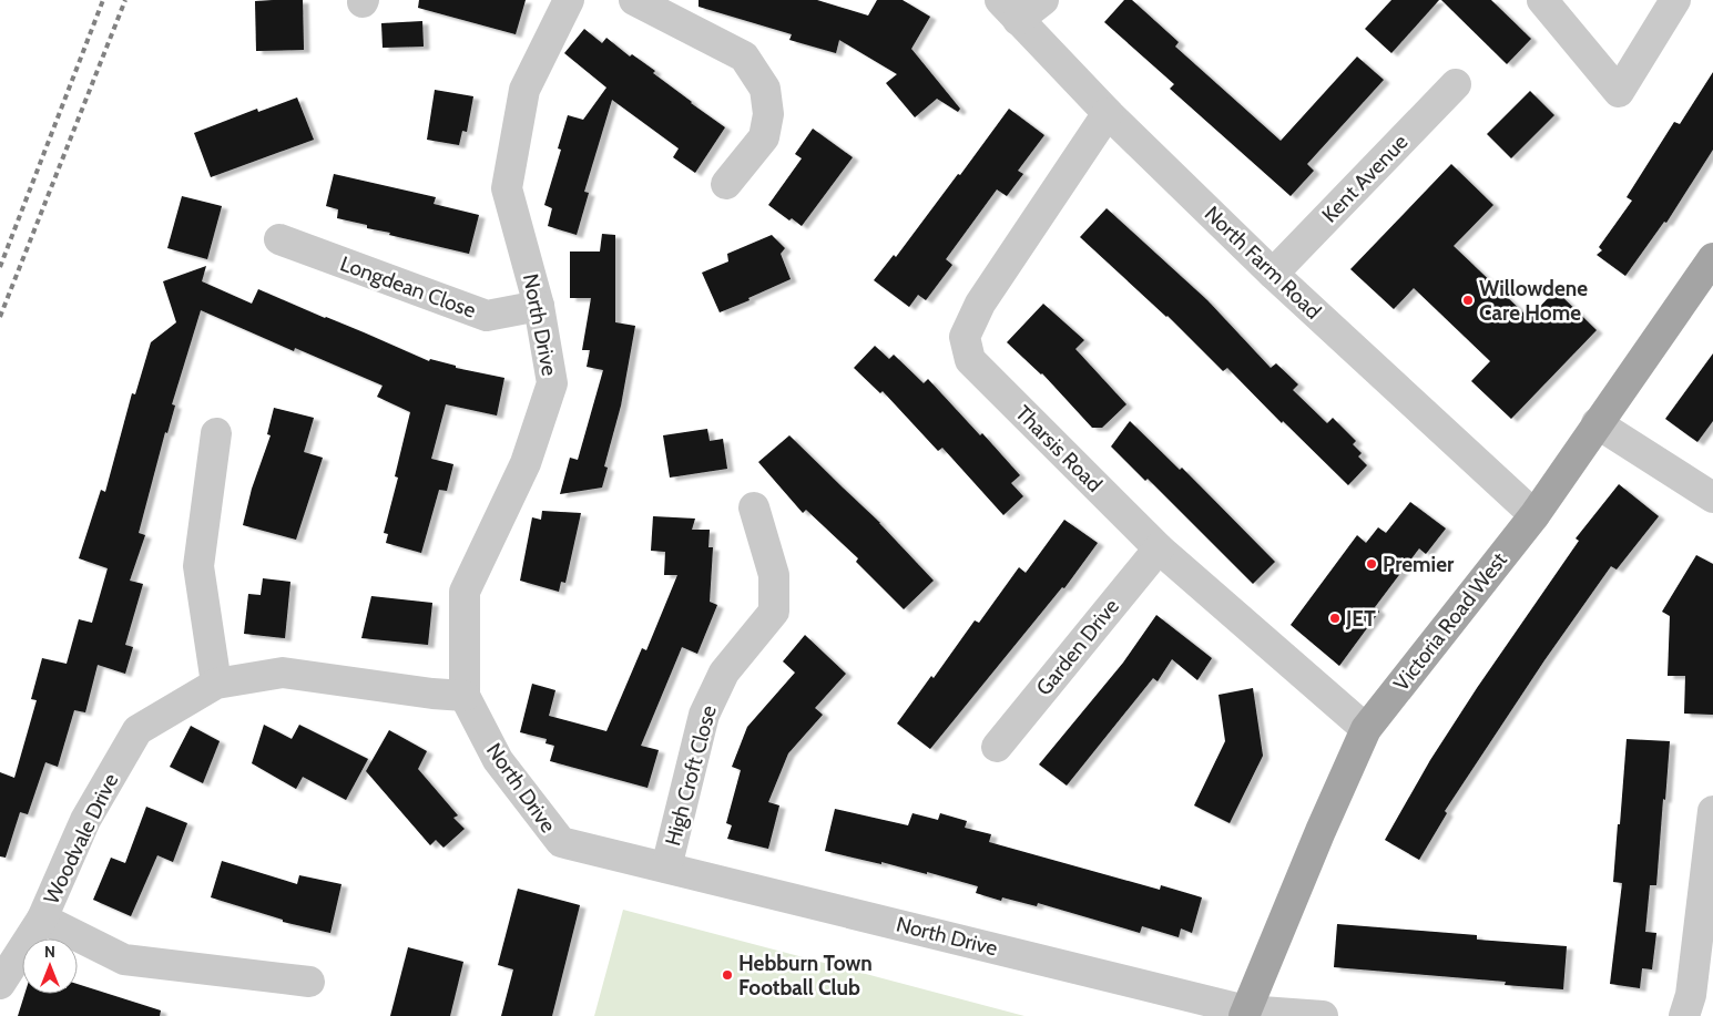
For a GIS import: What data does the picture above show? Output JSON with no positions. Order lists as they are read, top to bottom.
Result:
{
  "streets": {
    "main road": ["Victoria Road West"],
    "street": [
      "Kent Avenue",
      "North Farm Road",
      "Longdean Close",
      "North Drive",
      "Tharsis Road",
      "Garden Drive",
      "High Croft Close",
      "Woodvale Drive"
    ]
  },
  "crossings": [
    ["Kent Avenue", "North Farm Road"],
    ["North Farm Road", "Tharsis Road"],
    ["North Farm Road", "Victoria Road West"],
    ["Longdean Close", "North Drive"],
    ["North Drive", "Victoria Road West"],
    ["North Drive", "High Croft Close"],
    ["North Drive", "Woodvale Drive"],
    ["Tharsis Road", "Victoria Road West"],
    ["Tharsis Road", "Garden Drive"]
  ],
  "places": [
    "Willowdene Care Home",
    "Premier",
    "JET",
    "Hebburn Town Football Club"
  ],
  "north": "top"
}
